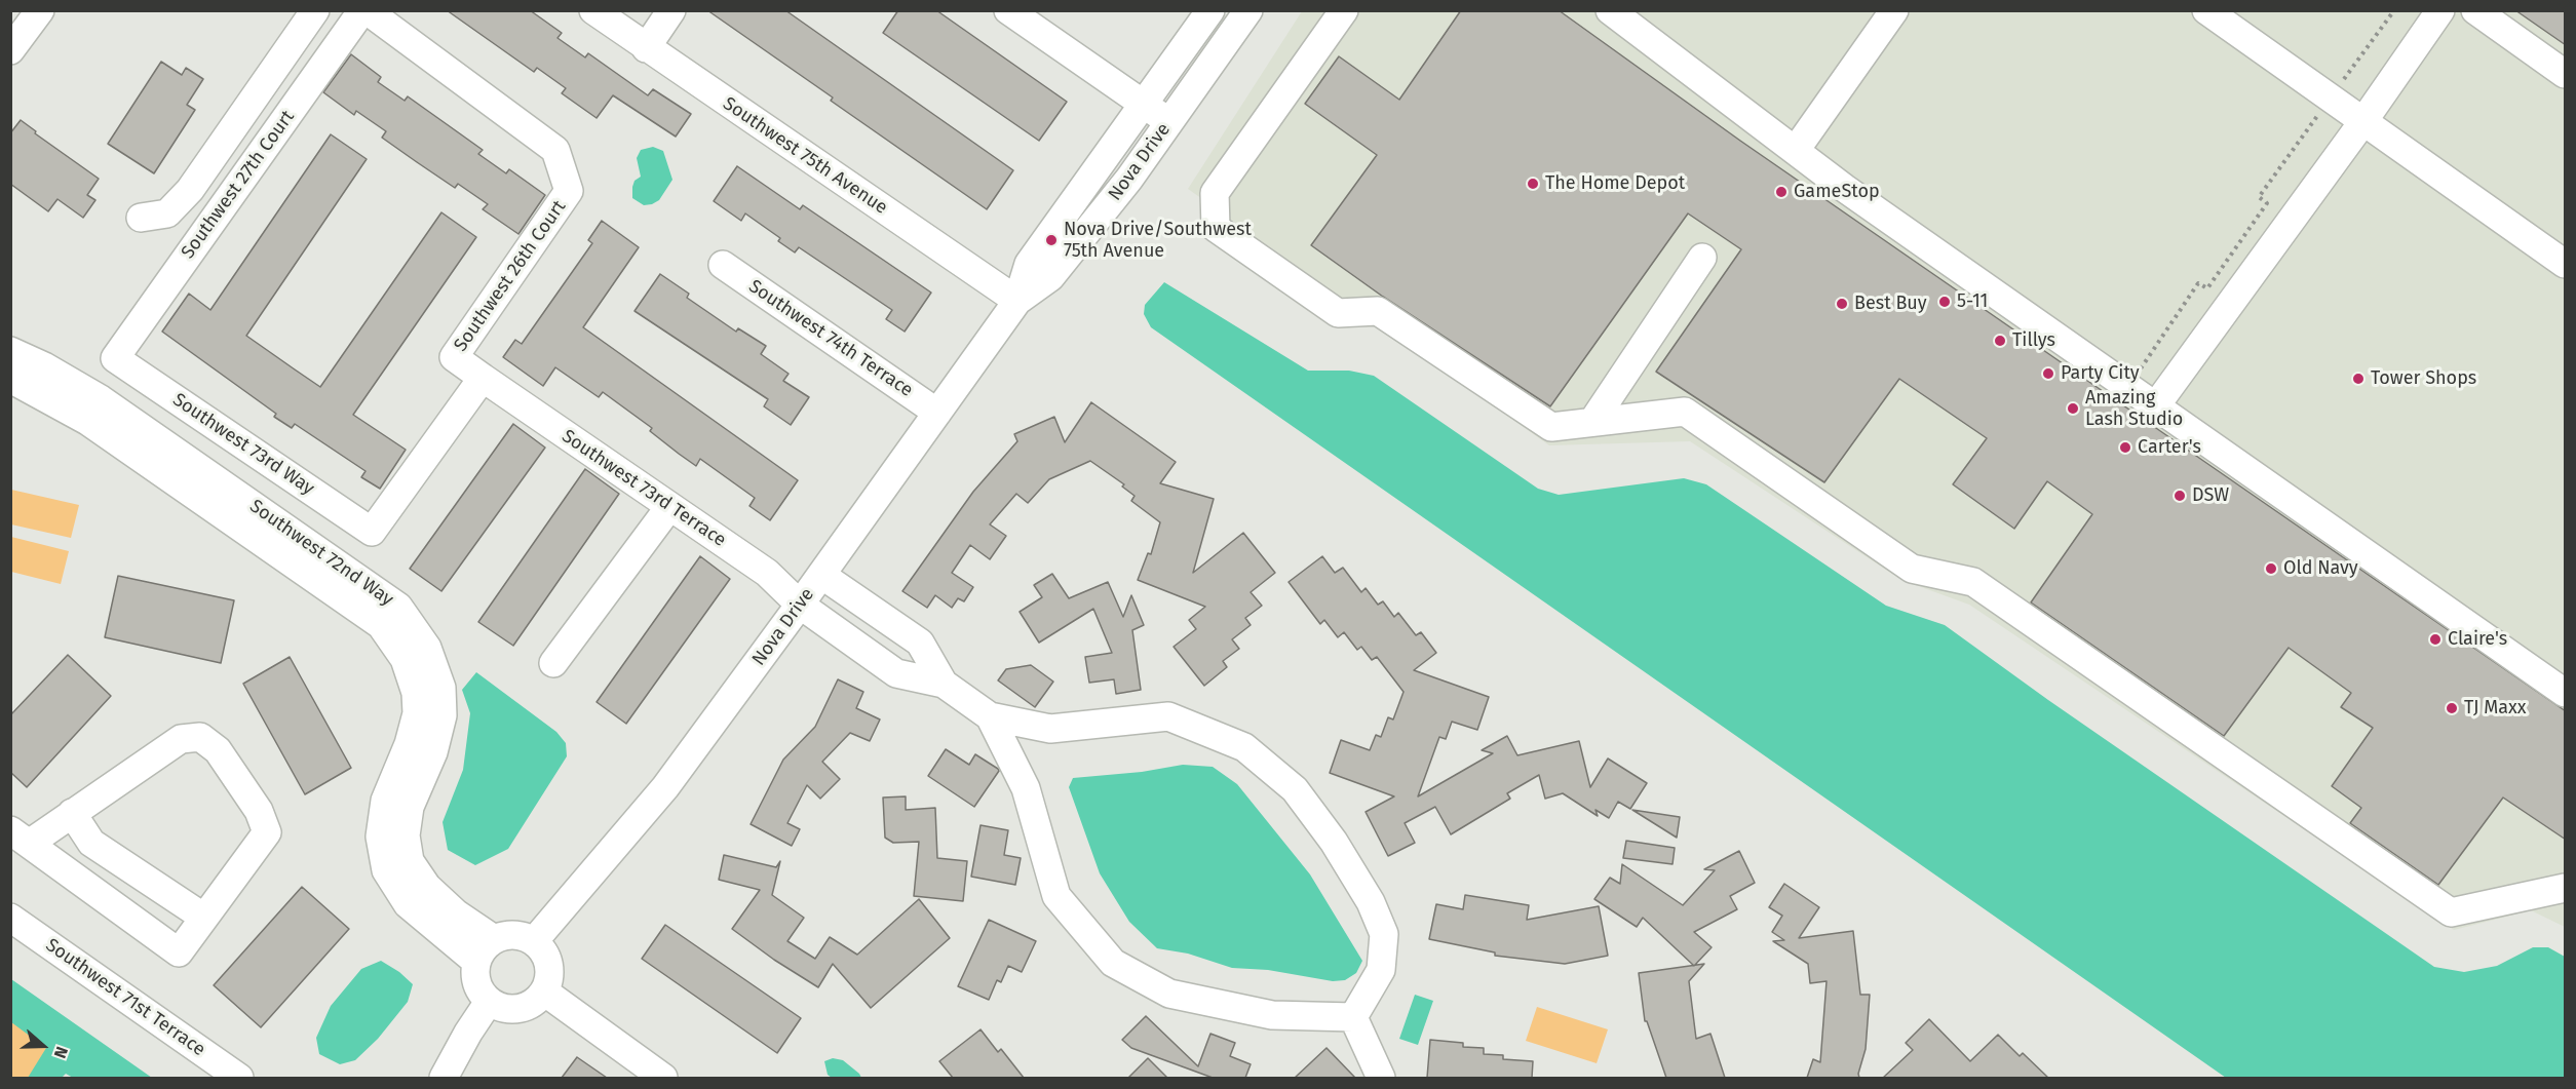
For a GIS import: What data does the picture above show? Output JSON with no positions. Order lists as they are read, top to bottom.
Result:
{
  "streets": {
    "street": [
      "Southwest 75th Avenue",
      "Nova Drive",
      "Southwest 27th Court",
      "Southwest 26th Court",
      "Southwest 74th Terrace",
      "Southwest 73rd Way",
      "Southwest 73rd Terrace",
      "Southwest 72nd Way",
      "Southwest 71st Terrace"
    ]
  },
  "crossings": [
    ["Southwest 75th Avenue", "Nova Drive"],
    ["Nova Drive", "Southwest 74th Terrace"],
    ["Nova Drive", "Southwest 73rd Terrace"],
    ["Nova Drive", "Southwest 72nd Way"],
    ["Southwest 27th Court", "Southwest 26th Court"],
    ["Southwest 27th Court", "Southwest 73rd Way"],
    ["Southwest 26th Court", "Southwest 73rd Way"],
    ["Southwest 26th Court", "Southwest 73rd Terrace"]
  ],
  "places": [
    "The Home Depot",
    "GameStop",
    "Nova Drive/Southwest 75th Avenue",
    "5-11",
    "Best Buy",
    "Tillys",
    "Party City",
    "Tower Shops",
    "Amazing Lash Studio",
    "Carter's",
    "DSW",
    "Old Navy",
    "Claire's",
    "TJ Maxx"
  ],
  "north": "right"
}
